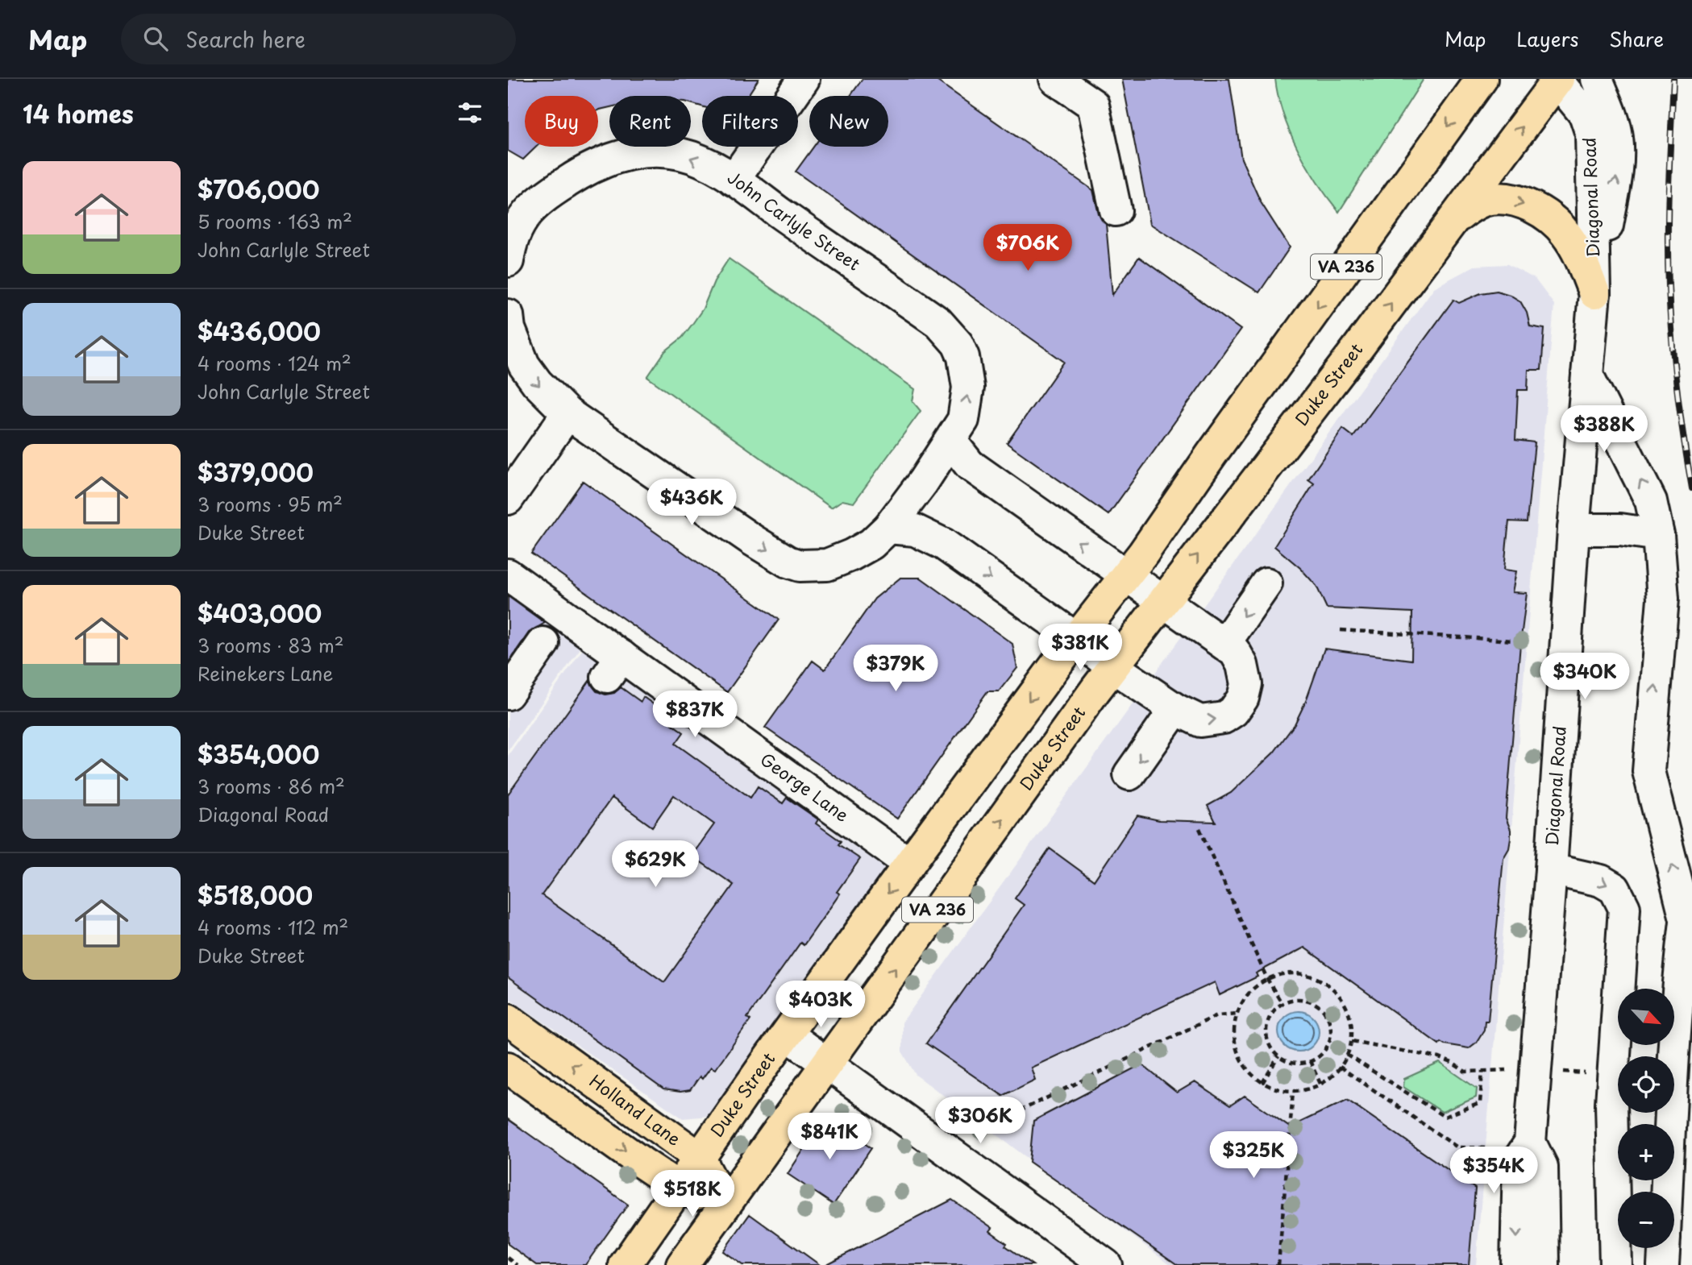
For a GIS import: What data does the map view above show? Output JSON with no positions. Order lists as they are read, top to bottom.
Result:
{
  "streets": {
    "main road": ["VA 236", "Duke Street", "Holland Lane"],
    "street": ["Diagonal Road", "John Carlyle Street", "George Lane"]
  },
  "crossings": [
    ["Diagonal Road", "Duke Street"],
    ["Duke Street", "George Lane"],
    ["Duke Street", "Holland Lane"]
  ],
  "north": "bottom right",
  "page": {
    "header": "Map",
    "search": "Search here",
    "nav": ["Map", "Layers", "Share"],
    "heading": "14 homes",
    "chip": [
      "Buy",
      "Rent",
      "Filters",
      "New"
    ],
    "list": [
      {
        "name": "$706,000",
        "note": "5 rooms · 163 m² · John Carlyle Street"
      },
      {
        "name": "$436,000",
        "note": "4 rooms · 124 m² · John Carlyle Street"
      },
      {
        "name": "$379,000",
        "note": "3 rooms · 95 m² · Duke Street"
      },
      {
        "name": "$403,000",
        "note": "3 rooms · 83 m² · Reinekers Lane"
      },
      {
        "name": "$354,000",
        "note": "3 rooms · 86 m² · Diagonal Road"
      },
      {
        "name": "$518,000",
        "note": "4 rooms · 112 m² · Duke Street"
      }
    ],
    "price": [
      "$706K",
      "$388K",
      "$436K",
      "$381K",
      "$379K",
      "$340K",
      "$837K",
      "$629K",
      "$403K",
      "$306K",
      "$841K",
      "$325K",
      "$354K",
      "$518K"
    ],
    "map_buttons": ["+", "−"]
  }
}
